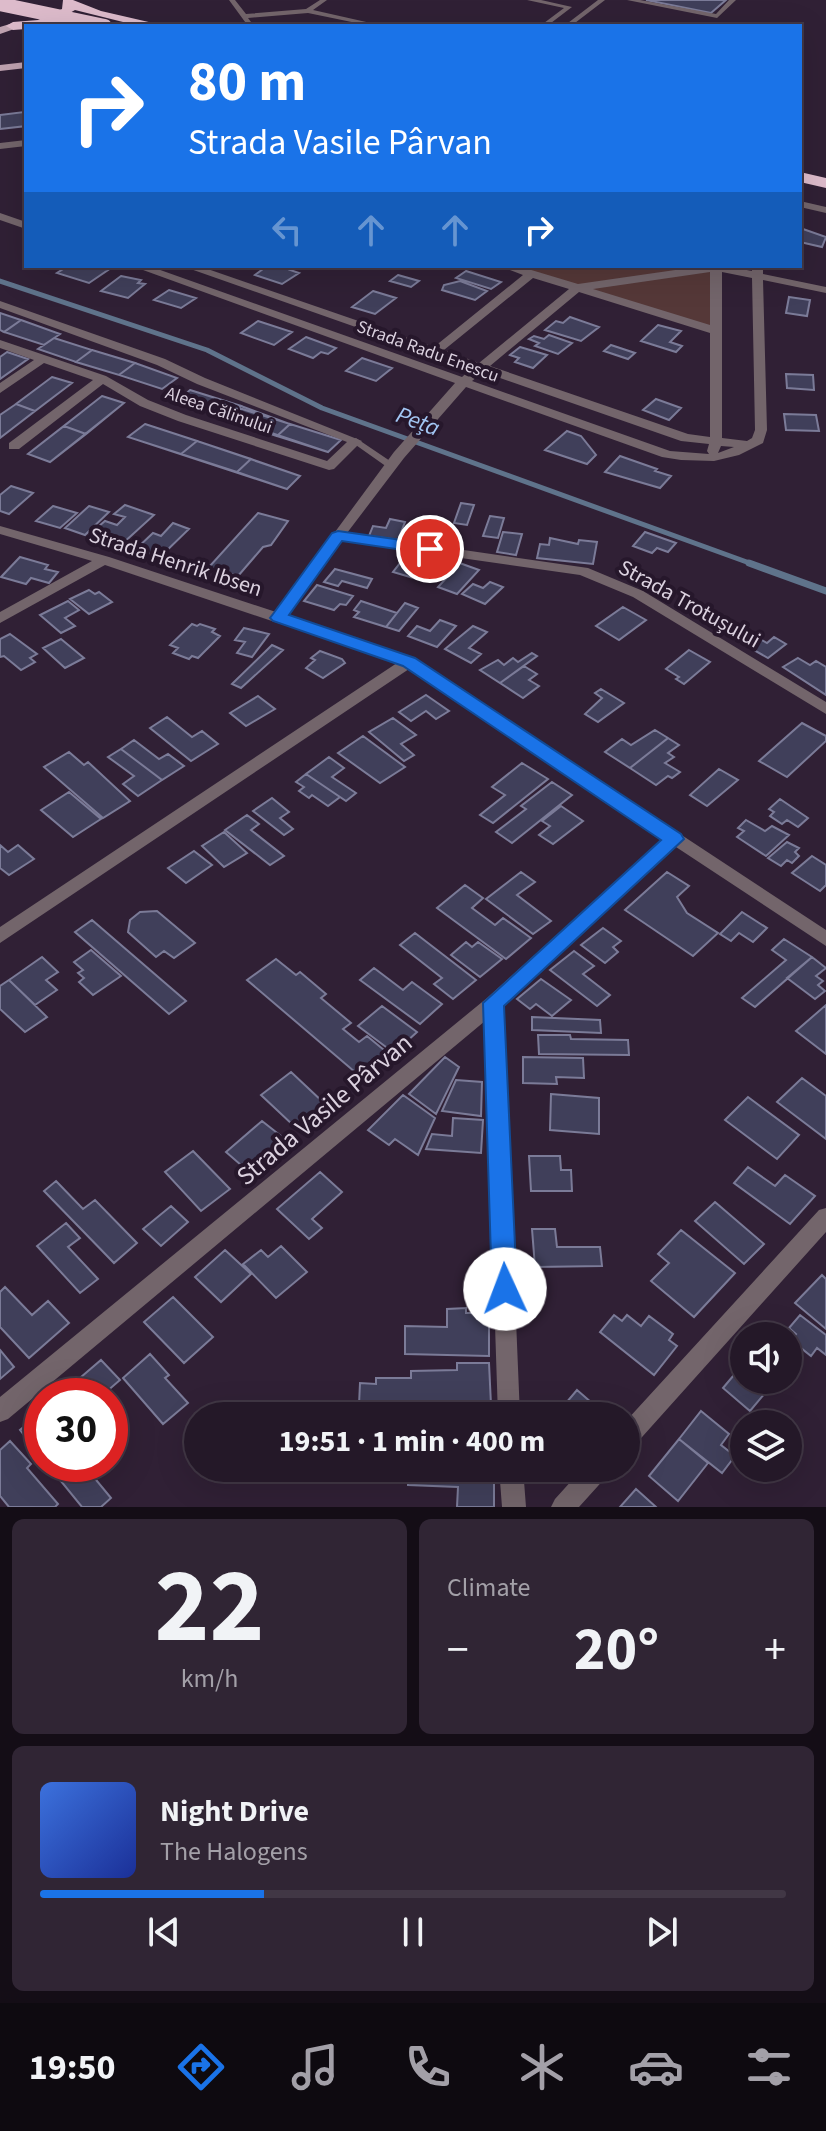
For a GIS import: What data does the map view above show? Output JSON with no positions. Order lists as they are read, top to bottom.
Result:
{
  "streets": {
    "street": [
      "Strada Radu Enescu",
      "Aleea Călinului",
      "Strada Henrik Ibsen",
      "Strada Trotușului",
      "Strada Vasile Pârvan"
    ]
  },
  "crossings": [
    ["Strada Henrik Ibsen", "Strada Vasile Pârvan"]
  ],
  "water": ["Peța"],
  "page": {
    "turn": ["80 m", "Strada Vasile Pârvan"],
    "limit": "30",
    "trip": "19:51 · 1 min · 400 m",
    "tile": [
      ["22", "km/h"],
      "Climate"
    ],
    "heat": ["−", "20°", "+"],
    "song": ["Night Drive", "The Halogens"],
    "tabs": "19:50"
  }
}
